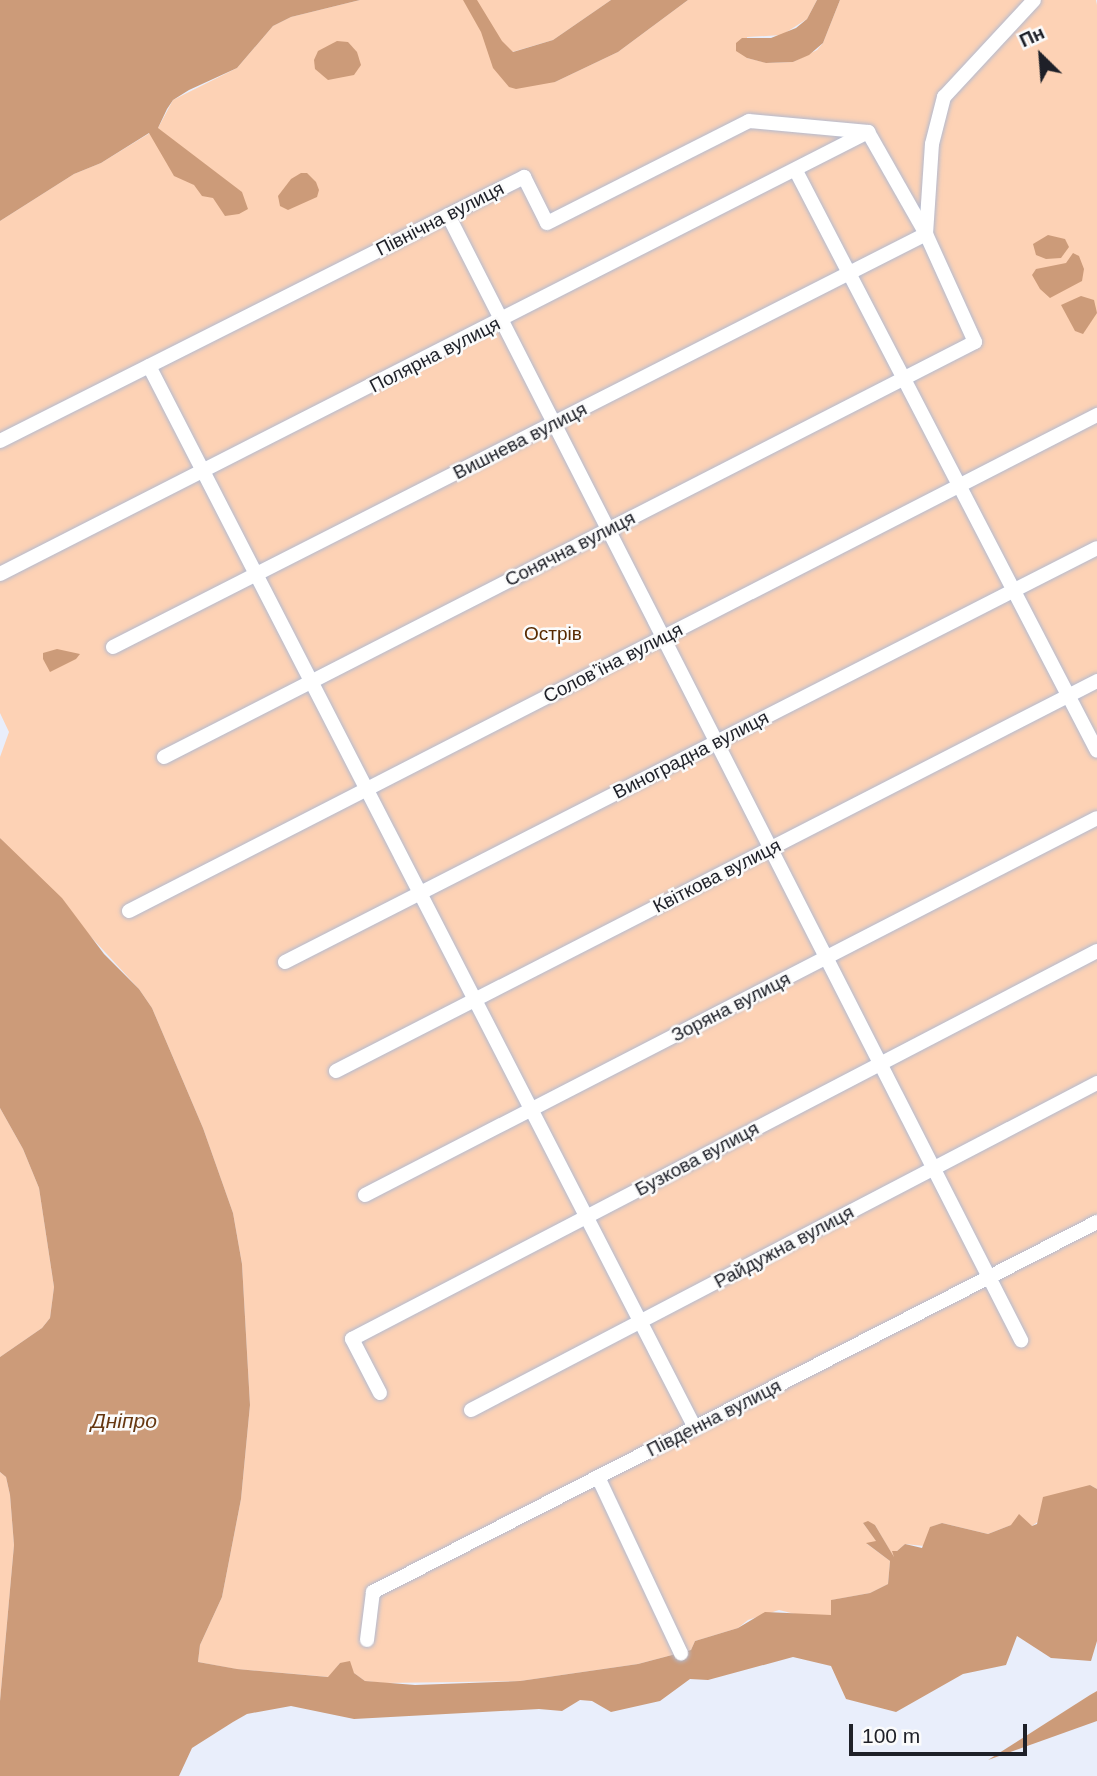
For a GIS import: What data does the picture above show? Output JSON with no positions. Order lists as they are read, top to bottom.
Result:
{
  "streets": {
    "street": [
      "Північна вулиця",
      "Полярна вулиця",
      "Вишнева вулиця",
      "Сонячна вулиця",
      "Соловʼїна вулиця",
      "Виноградна вулиця",
      "Квіткова вулиця",
      "Зоряна вулиця",
      "Бузкова вулиця",
      "Райдужна вулиця",
      "Південна вулиця"
    ]
  },
  "crossings": [
    ["Північна вулиця", "Полярна вулиця"],
    ["Вишнева вулиця", "Сонячна вулиця"]
  ],
  "water": ["Дніпро"],
  "parks": ["Острів"],
  "scale_bar": "100 m",
  "north": "top left"
}
